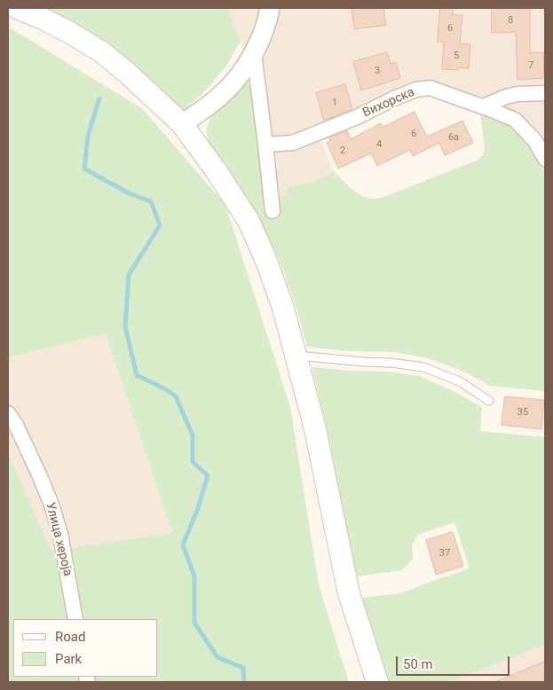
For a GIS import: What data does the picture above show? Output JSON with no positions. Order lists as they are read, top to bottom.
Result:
{
  "streets": {
    "street": ["Вихорска", "Улица хероја"]
  },
  "house_numbers": [
    "8",
    "6",
    "5",
    "7",
    "3",
    "1",
    "6",
    "6a",
    "4",
    "2",
    "35",
    "37"
  ],
  "legend": ["Road", "Park"],
  "scale_bar": "50 m"
}
